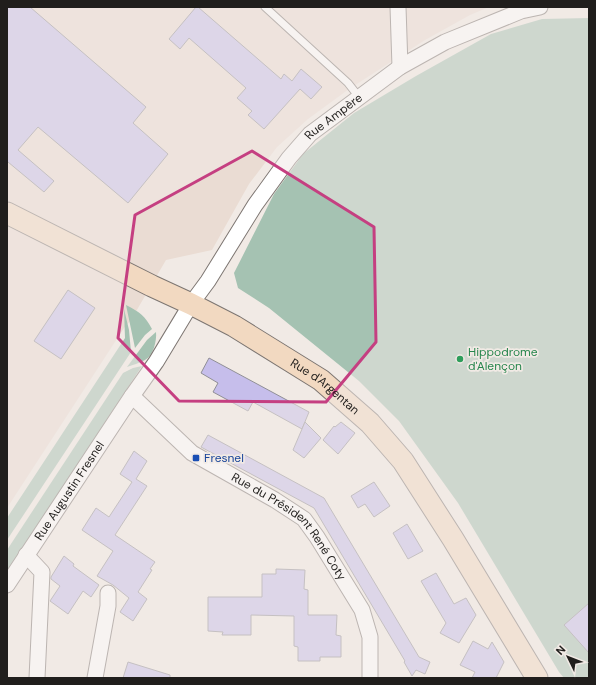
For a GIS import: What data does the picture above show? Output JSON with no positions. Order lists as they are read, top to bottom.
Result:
{
  "streets": {
    "main road": ["Rue d'Argentan"],
    "street": ["Rue Ampère", "Rue Augustin Fresnel", "Rue du Président René Coty"]
  },
  "crossings": [
    ["Rue Ampère", "Rue d'Argentan"],
    ["Rue Ampère", "Rue Augustin Fresnel"],
    ["Rue Ampère", "Rue du Président René Coty"],
    ["Rue Augustin Fresnel", "Rue du Président René Coty"]
  ],
  "places": {
    "other": ["Hippodrome d'Alençon"],
    "transit": ["Fresnel"]
  },
  "north": "top left"
}
